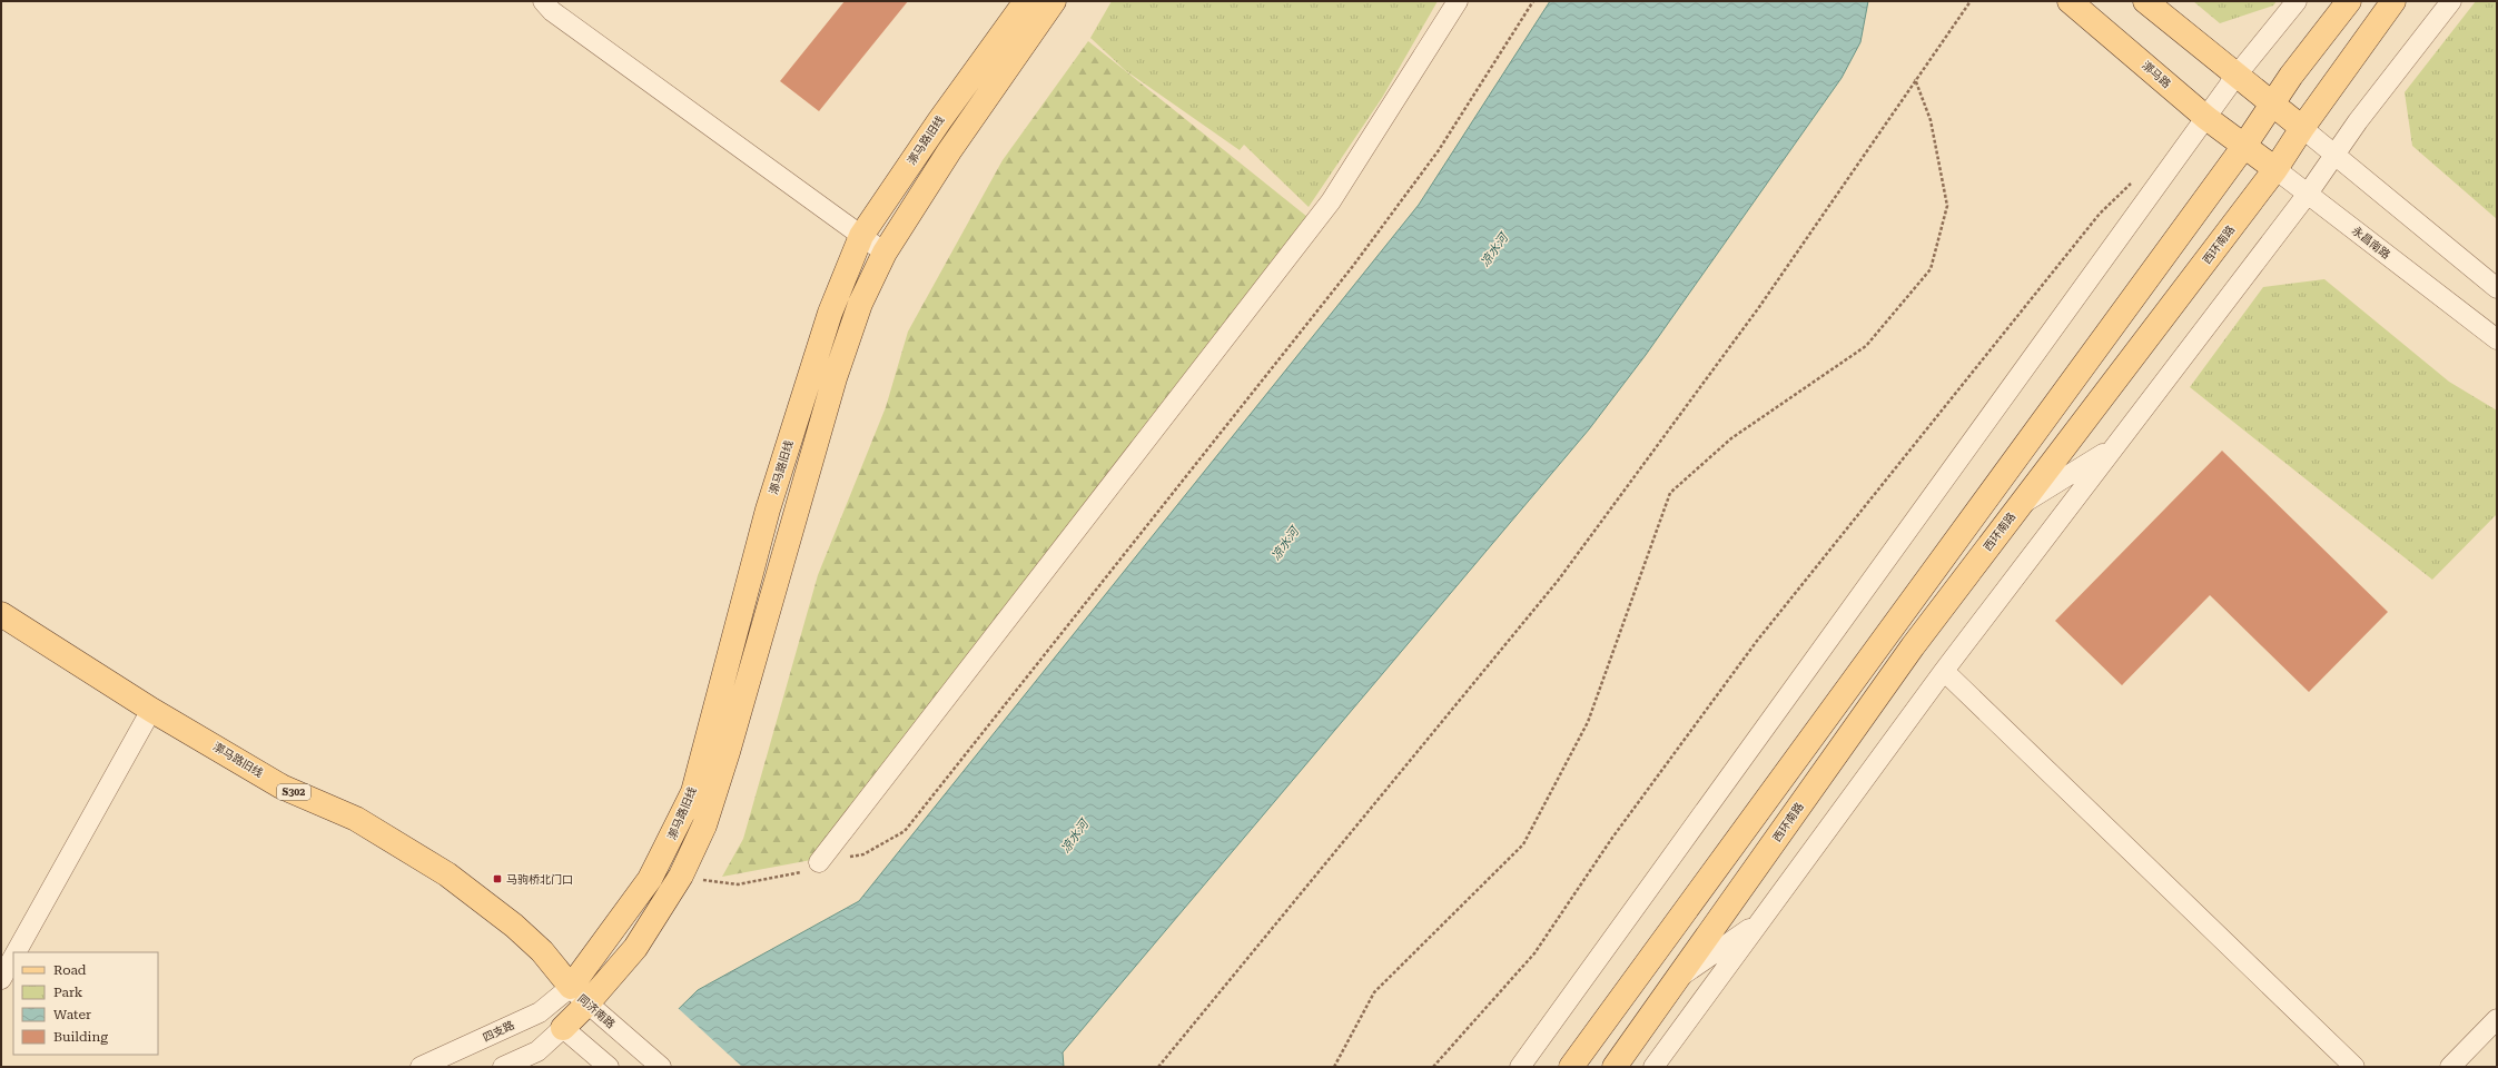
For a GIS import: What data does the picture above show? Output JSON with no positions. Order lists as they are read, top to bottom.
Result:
{
  "streets": {
    "main road": [
      "漷马路",
      "漷马路旧线",
      "永昌南路",
      "西环南路",
      "S302"
    ],
    "street": ["同济南路", "四支路"]
  },
  "crossings": [
    ["漷马路", "永昌南路"],
    ["漷马路旧线", "同济南路"],
    ["漷马路旧线", "四支路"],
    ["永昌南路", "西环南路"],
    ["同济南路", "四支路"]
  ],
  "water": ["凉水河"],
  "places": {
    "transit": ["马驹桥北门口"]
  },
  "legend": [
    "Road",
    "Park",
    "Water",
    "Building"
  ]
}
